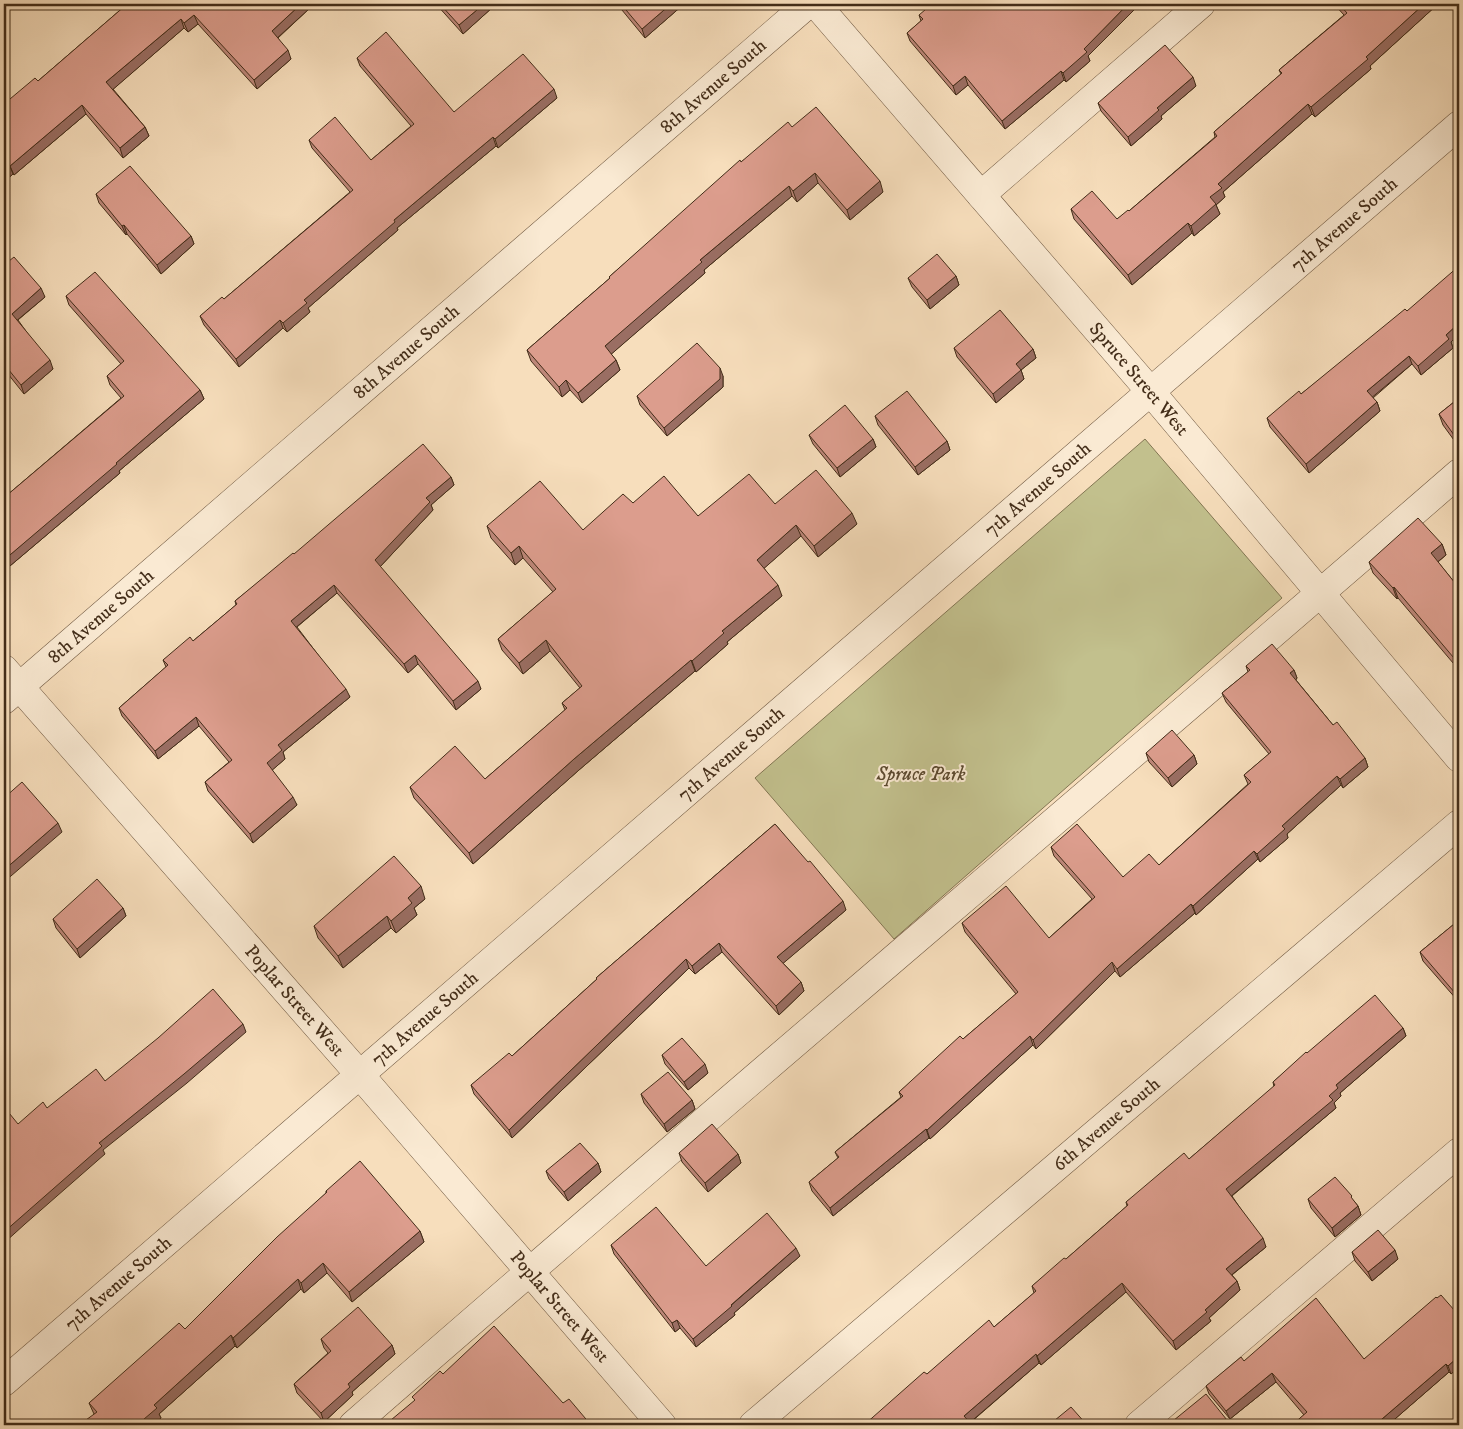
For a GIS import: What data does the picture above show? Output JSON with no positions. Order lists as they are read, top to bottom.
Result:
{
  "streets": {
    "street": [
      "8th Avenue South",
      "7th Avenue South",
      "Spruce Street West",
      "Poplar Street West",
      "6th Avenue South"
    ]
  },
  "crossings": [
    ["8th Avenue South", "Poplar Street West"],
    ["7th Avenue South", "Spruce Street West"],
    ["7th Avenue South", "Poplar Street West"]
  ],
  "parks": ["Spruce Park"]
}
